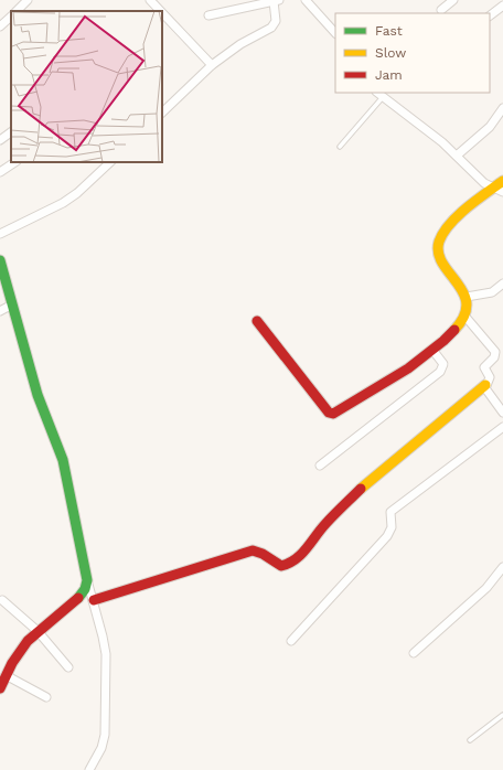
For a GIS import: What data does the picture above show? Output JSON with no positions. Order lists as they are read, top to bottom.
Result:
{
  "legend": ["Fast", "Slow", "Jam"]
}
